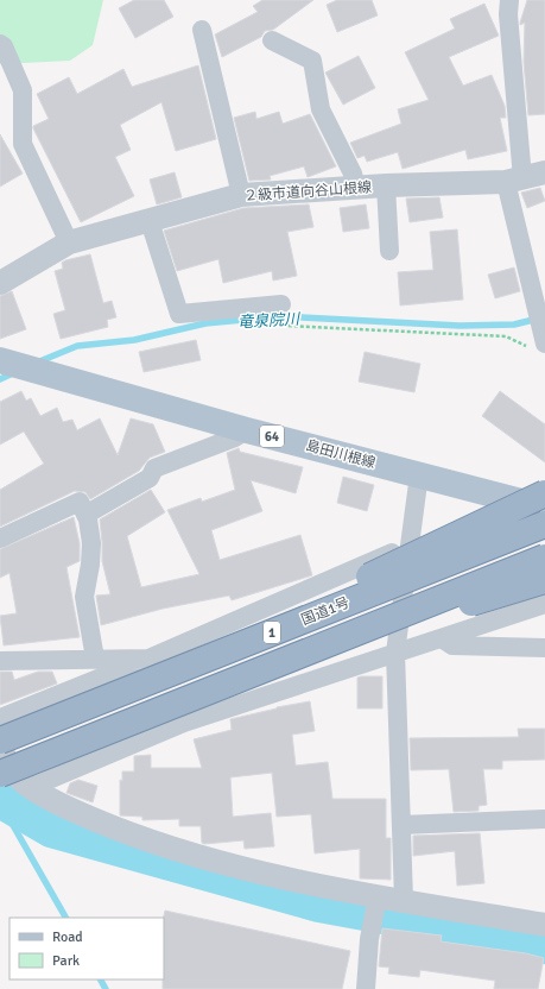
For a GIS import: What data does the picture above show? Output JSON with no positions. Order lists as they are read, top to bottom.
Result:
{
  "streets": {
    "highway": ["国道1号", "1"],
    "main road": ["64", "島田川根線"],
    "street": ["２級市道向谷山根線"]
  },
  "water": ["竜泉院川"],
  "legend": ["Road", "Park"]
}
